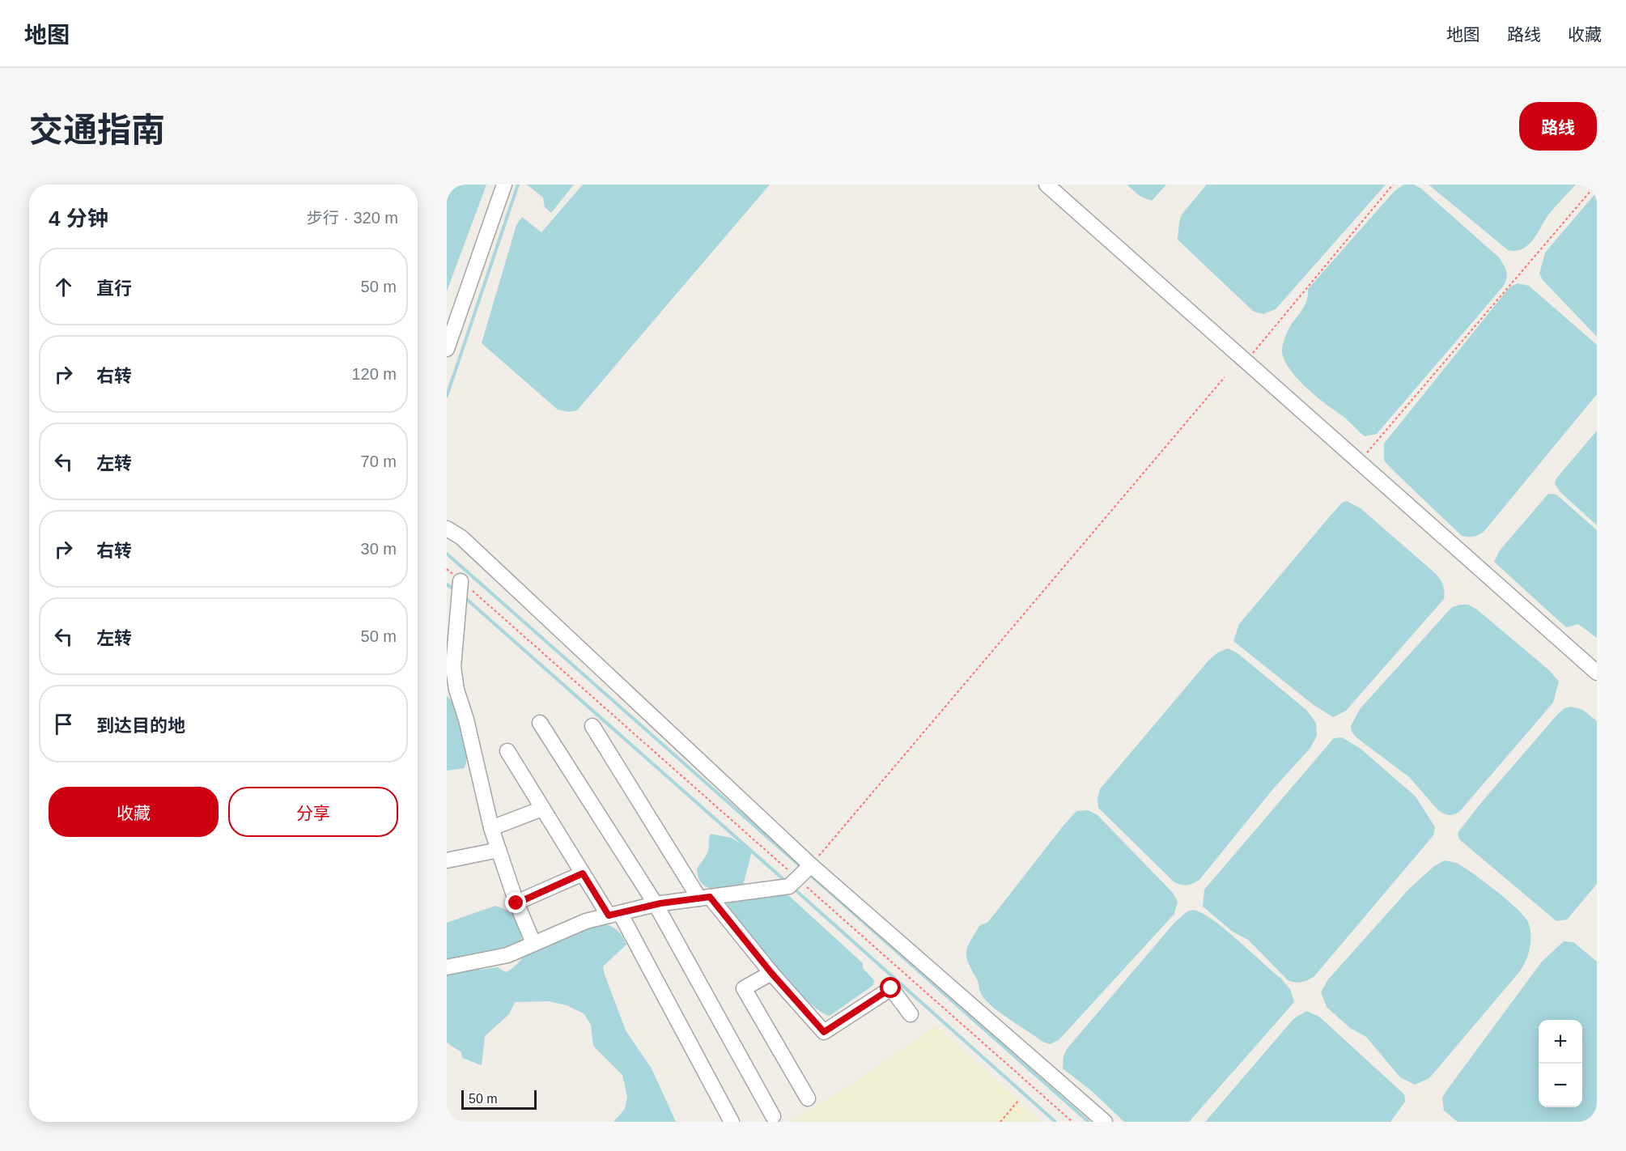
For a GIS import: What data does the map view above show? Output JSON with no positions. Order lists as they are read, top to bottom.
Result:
{
  "scale_bar": "50 m",
  "page": {
    "header": "地图",
    "nav": ["地图", "路线", "收藏"],
    "title": "交通指南",
    "buttons": [
      "路线",
      ["收藏", "分享"]
    ],
    "heading": ["4 分钟", "步行 · 320 m"],
    "list": [
      ["直行", "50 m"],
      ["右转", "120 m"],
      ["左转", "70 m"],
      ["右转", "30 m"],
      ["左转", "50 m"],
      "到达目的地"
    ],
    "map_buttons": ["+", "−"],
    "scale": "50 m"
  }
}
